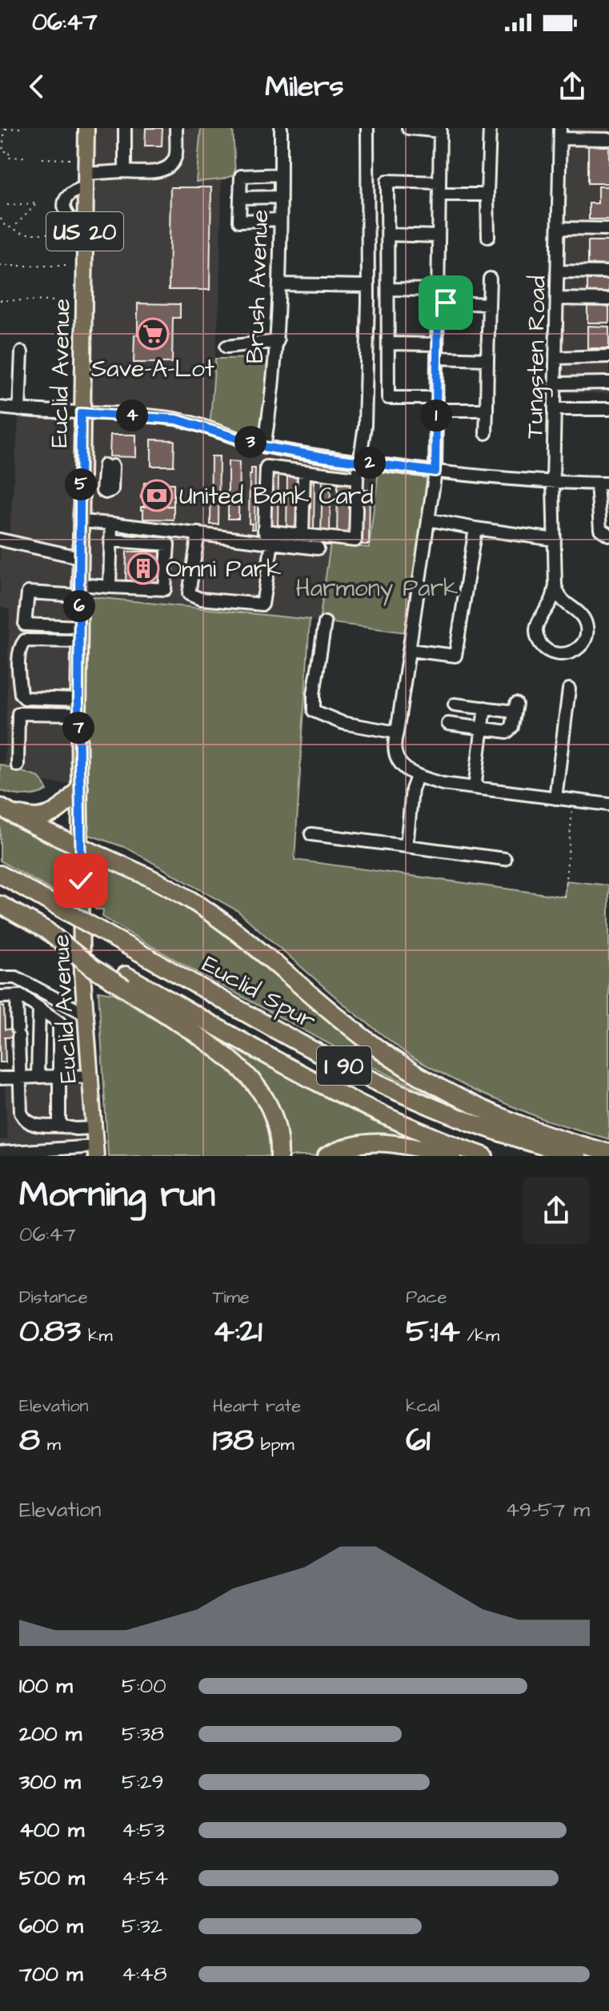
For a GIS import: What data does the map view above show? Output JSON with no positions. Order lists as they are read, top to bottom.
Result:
{
  "streets": {
    "highway": ["Euclid Spur", "I 90"],
    "main road": ["US 20", "Euclid Avenue"],
    "street": ["Brush Avenue", "Tungsten Road"]
  },
  "parks": ["Harmony Park"],
  "places": {
    "supermarket": ["Save-A-Lot"],
    "bank": ["United Bank Card"],
    "building": ["Omni Park"]
  },
  "page": {
    "status": "06:47",
    "header": "Milers",
    "pins": [
      "1",
      "4",
      "3",
      "2",
      "5",
      "6",
      "7"
    ],
    "heading": ["Morning run", "06:47"],
    "stats": [
      ["Distance", "0.83 km"],
      ["Time", "4:21"],
      ["Pace", "5:14 /km"],
      ["Elevation", "8 m"],
      ["Heart rate", "138 bpm"],
      ["kcal", "61"]
    ],
    "chart": ["Elevation", "49–57 m"],
    "list": [
      {
        "name": "100 m",
        "note": "5:00"
      },
      {
        "name": "200 m",
        "note": "5:38"
      },
      {
        "name": "300 m",
        "note": "5:29"
      },
      {
        "name": "400 m",
        "note": "4:53"
      },
      {
        "name": "500 m",
        "note": "4:54"
      },
      {
        "name": "600 m",
        "note": "5:32"
      },
      {
        "name": "700 m",
        "note": "4:48"
      }
    ]
  }
}
